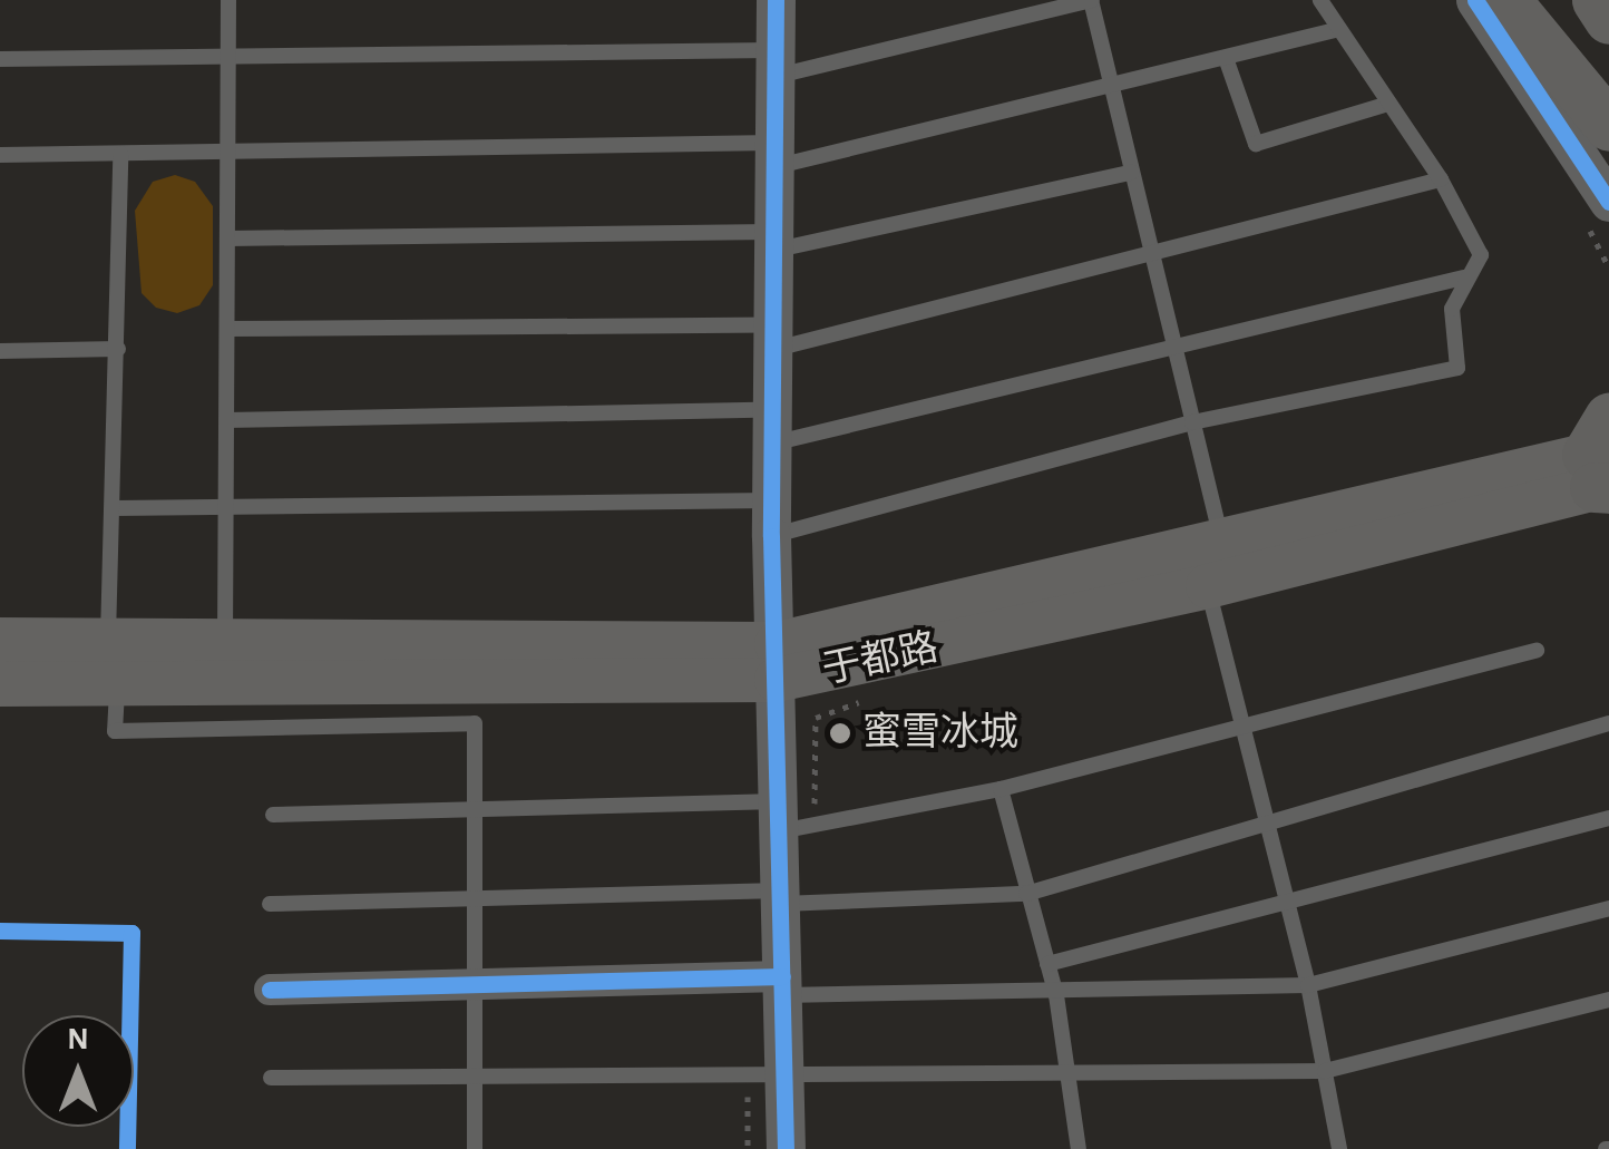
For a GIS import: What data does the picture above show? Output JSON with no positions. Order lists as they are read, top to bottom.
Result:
{
  "streets": {
    "main road": ["于都路"]
  },
  "places": ["蜜雪冰城"],
  "north": "top"
}
